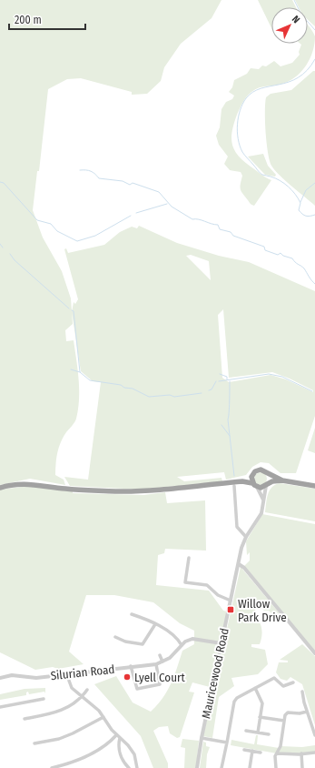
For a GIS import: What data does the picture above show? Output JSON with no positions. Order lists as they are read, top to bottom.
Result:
{
  "streets": {
    "street": ["Silurian Road", "Mauricewood Road"]
  },
  "crossings": [
    ["Silurian Road", "Mauricewood Road"]
  ],
  "places": {
    "transit": ["Willow Park Drive"],
    "other": ["Lyell Court"]
  },
  "scale_bar": "200 m",
  "north": "top right"
}
